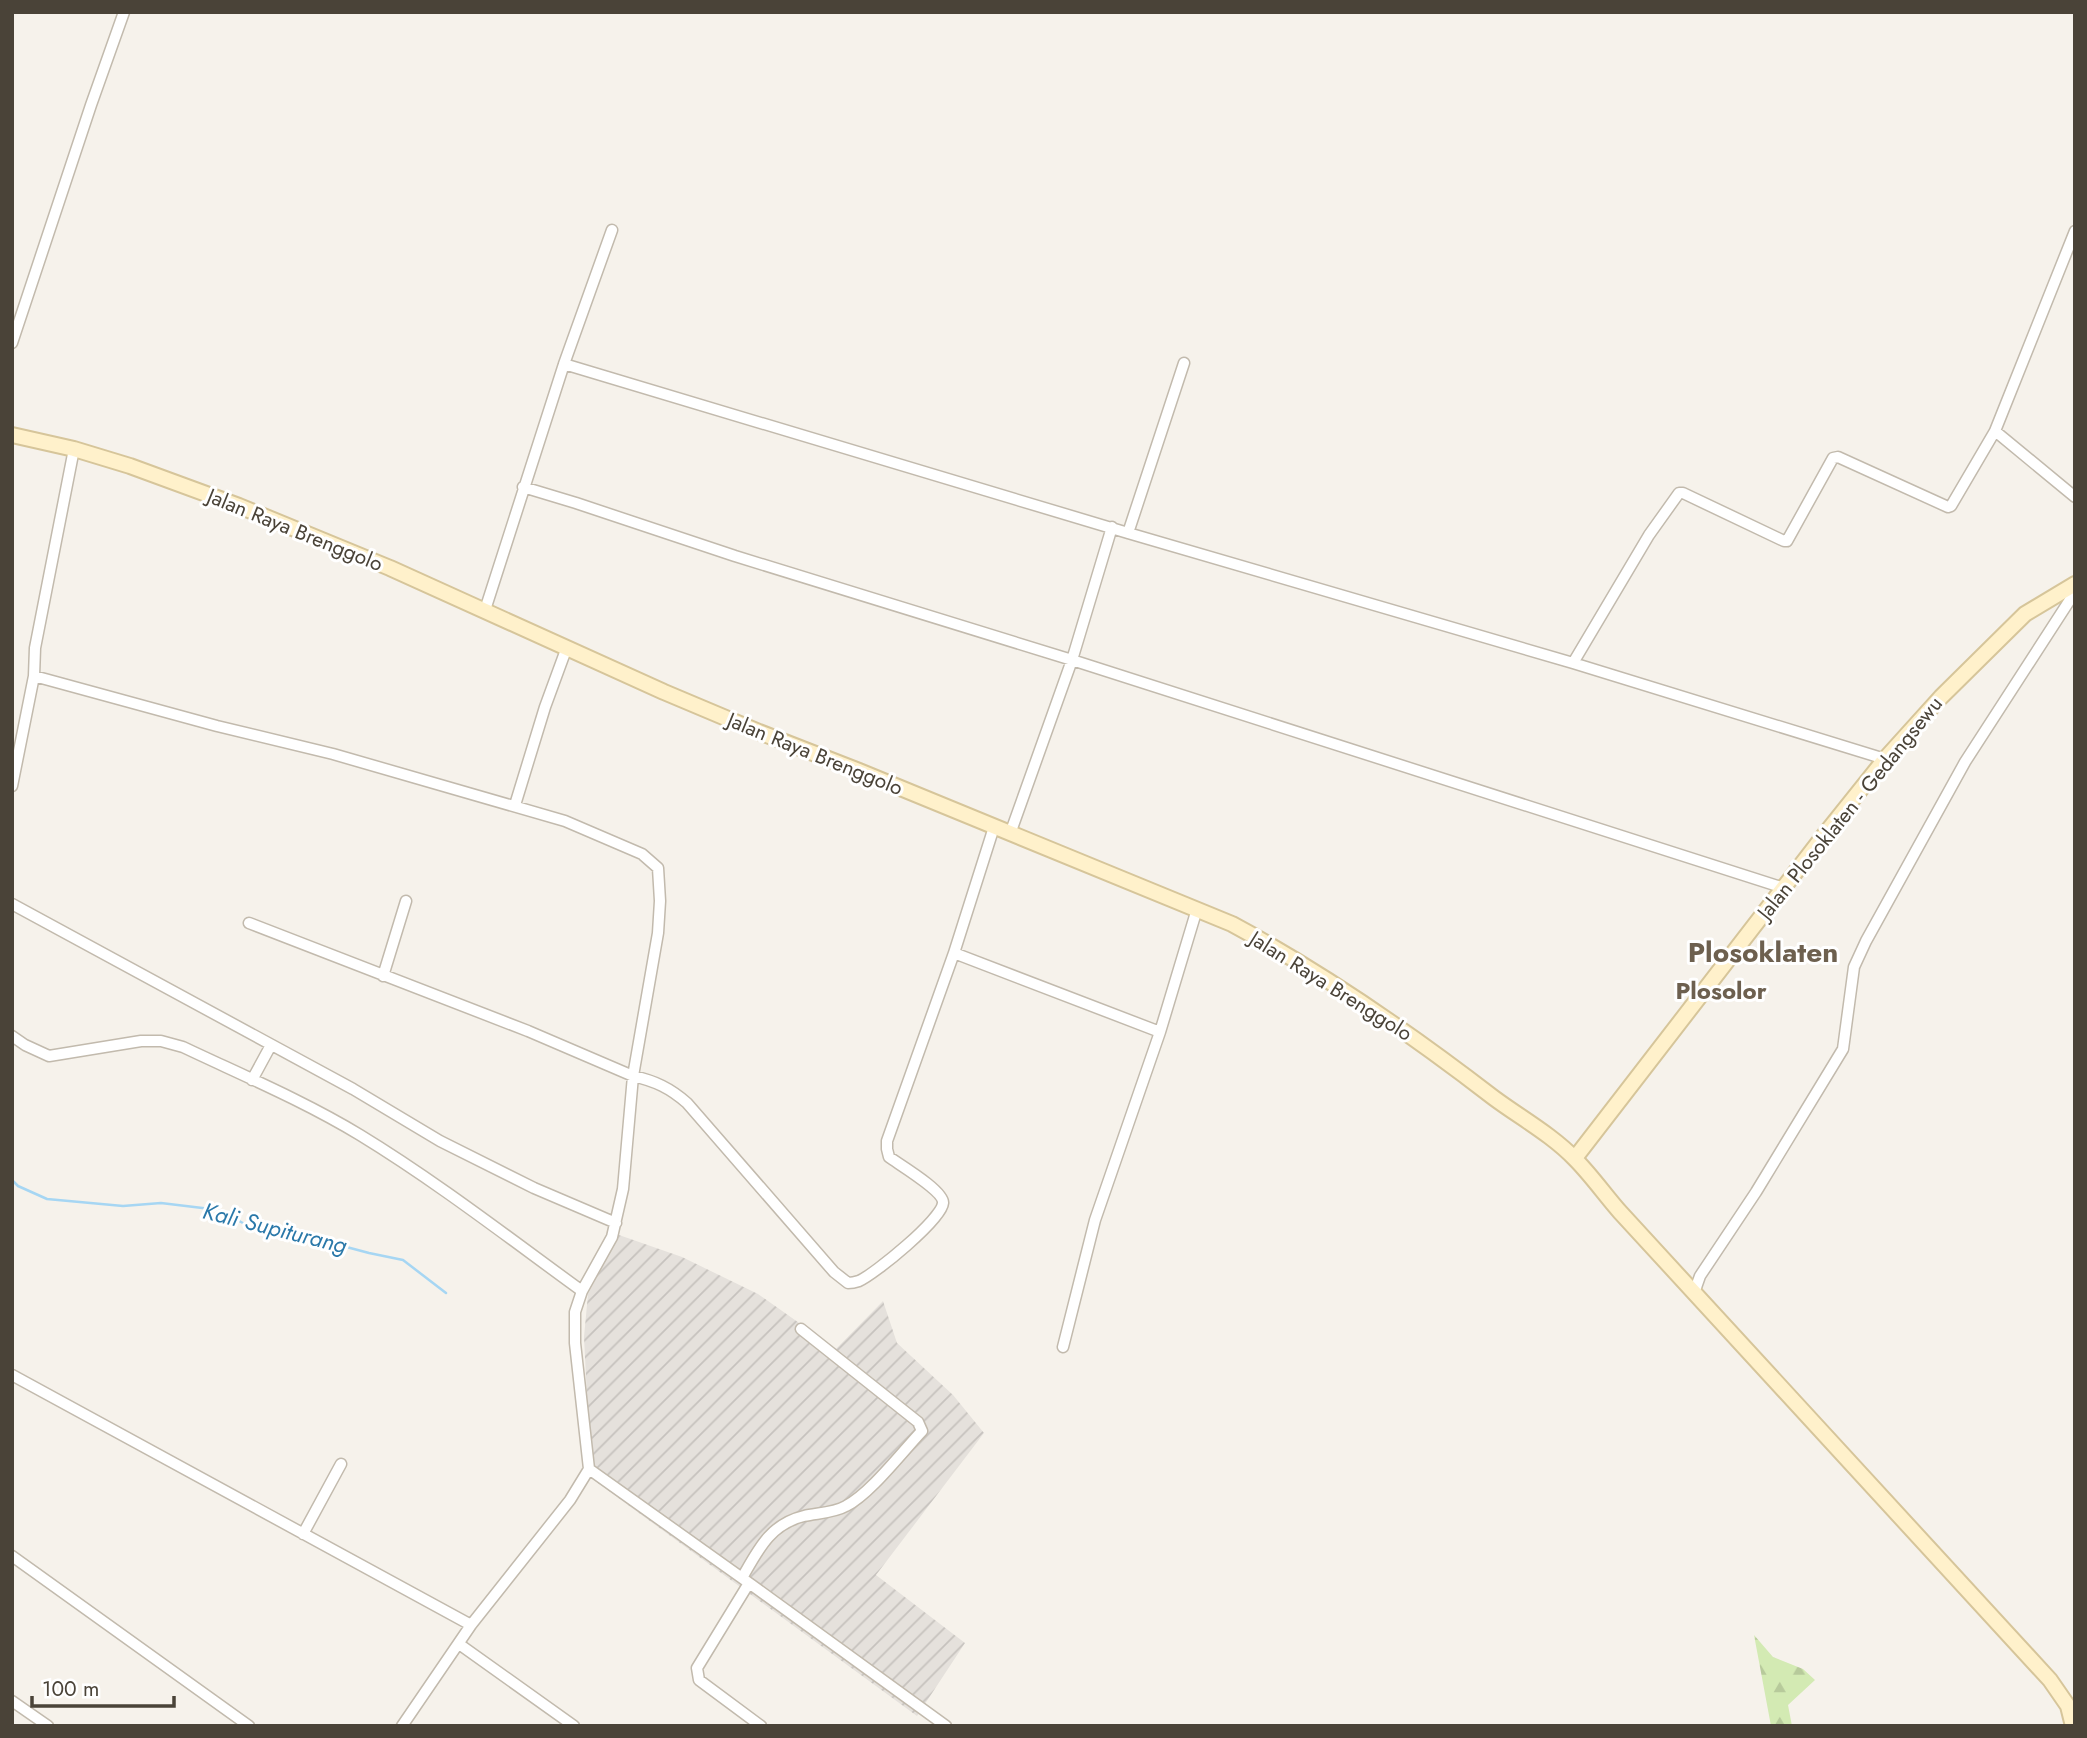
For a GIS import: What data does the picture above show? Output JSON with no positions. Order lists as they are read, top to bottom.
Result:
{
  "streets": {
    "main road": ["Jalan Raya Brenggolo", "Jalan Plosoklaten - Gedangsewu"]
  },
  "crossings": [
    ["Jalan Raya Brenggolo", "Jalan Plosoklaten - Gedangsewu"]
  ],
  "districts": ["Plosoklaten", "Plosolor"],
  "water": ["Kali Supiturang"],
  "scale_bar": "100 m"
}
